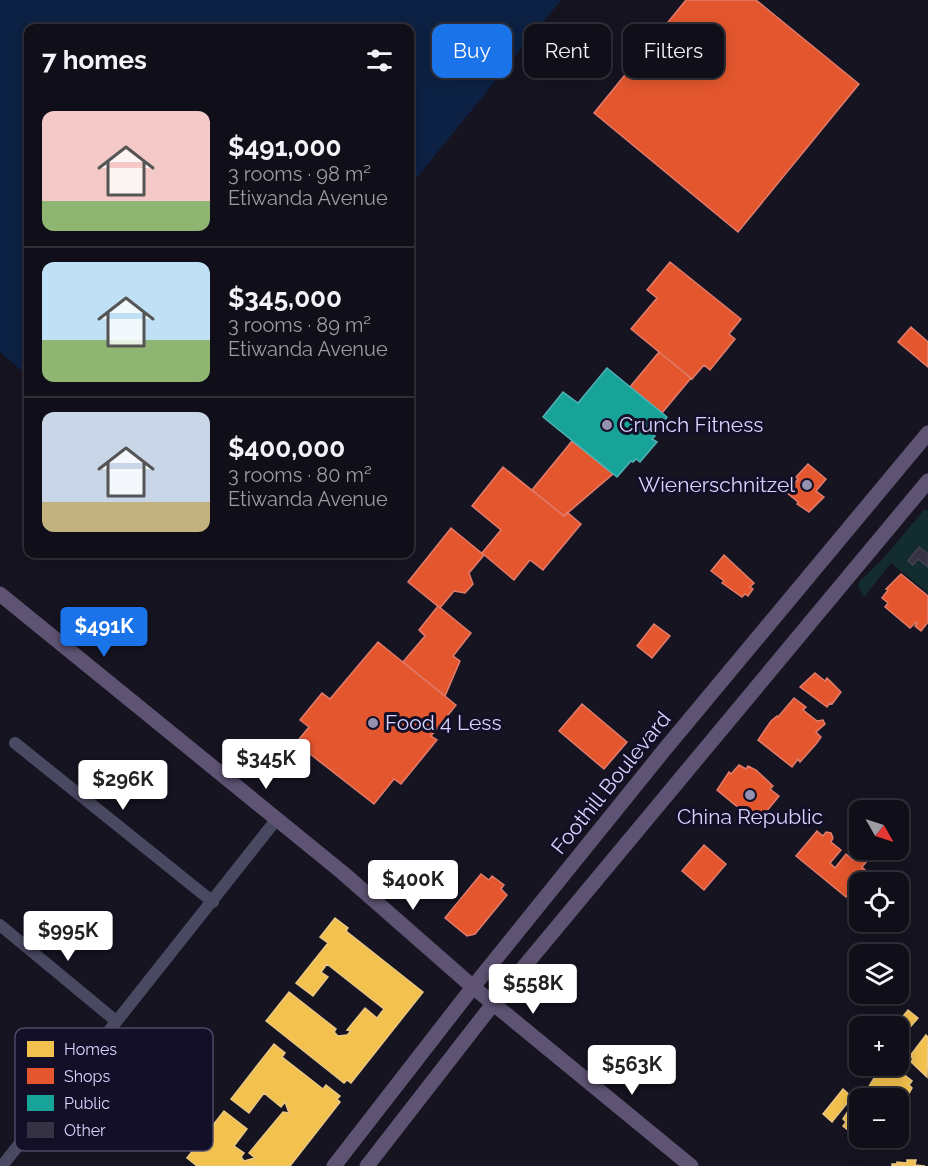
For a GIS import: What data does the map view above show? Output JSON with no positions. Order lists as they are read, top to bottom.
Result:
{
  "streets": {
    "main road": ["Foothill Boulevard"]
  },
  "places": [
    "Crunch Fitness",
    "Wienerschnitzel",
    "Food 4 Less",
    "China Republic"
  ],
  "legend": [
    "Homes",
    "Shops",
    "Public",
    "Other"
  ],
  "north": "bottom right",
  "page": {
    "chip": ["Buy", "Rent", "Filters"],
    "heading": "7 homes",
    "list": [
      {
        "name": "$491,000",
        "note": "3 rooms · 98 m² · Etiwanda Avenue"
      },
      {
        "name": "$345,000",
        "note": "3 rooms · 89 m² · Etiwanda Avenue"
      },
      {
        "name": "$400,000",
        "note": "3 rooms · 80 m² · Etiwanda Avenue"
      }
    ],
    "price": [
      "$491K",
      "$345K",
      "$296K",
      "$400K",
      "$995K",
      "$558K",
      "$563K"
    ],
    "map_buttons": ["+", "−"]
  }
}
